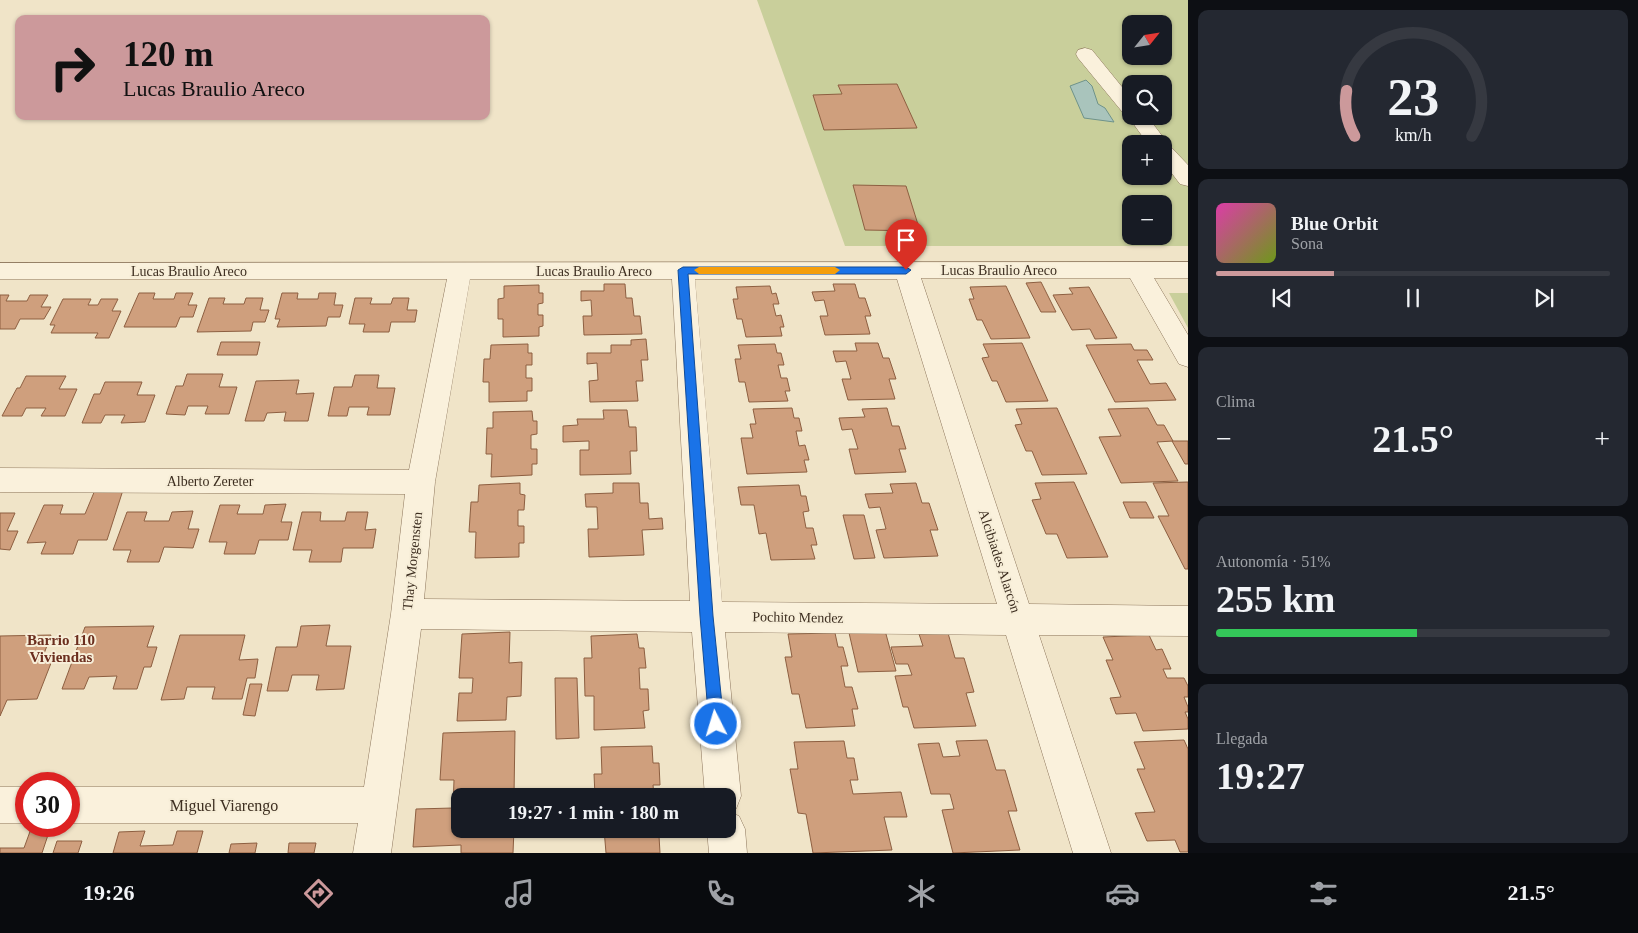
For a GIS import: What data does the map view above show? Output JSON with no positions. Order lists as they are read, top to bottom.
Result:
{
  "streets": {
    "street": [
      "Lucas Braulio Areco",
      "Alberto Zereter",
      "Thay Morgensten",
      "Alcibiades Alarcón",
      "Pochito Mendez",
      "Miguel Viarengo"
    ]
  },
  "crossings": [
    ["Lucas Braulio Areco", "Thay Morgensten"],
    ["Lucas Braulio Areco", "Alcibiades Alarcón"],
    ["Alberto Zereter", "Thay Morgensten"],
    ["Thay Morgensten", "Pochito Mendez"],
    ["Thay Morgensten", "Miguel Viarengo"],
    ["Alcibiades Alarcón", "Pochito Mendez"]
  ],
  "districts": ["Barrio 110 Viviendas"],
  "north": "top right",
  "page": {
    "map_buttons": ["+", "−"],
    "turn": ["120 m", "Lucas Braulio Areco"],
    "song": ["Blue Orbit", "Sona"],
    "tile": [
      "Clima",
      ["Autonomía · 51%", "255 km"],
      ["Llegada", "19:27"]
    ],
    "heat": ["−", "21.5°", "+"],
    "limit": "30",
    "trip": "19:27 · 1 min · 180 m",
    "tabs": ["19:26", "21.5°"],
    "gauge": ["23", "km/h"]
  }
}
